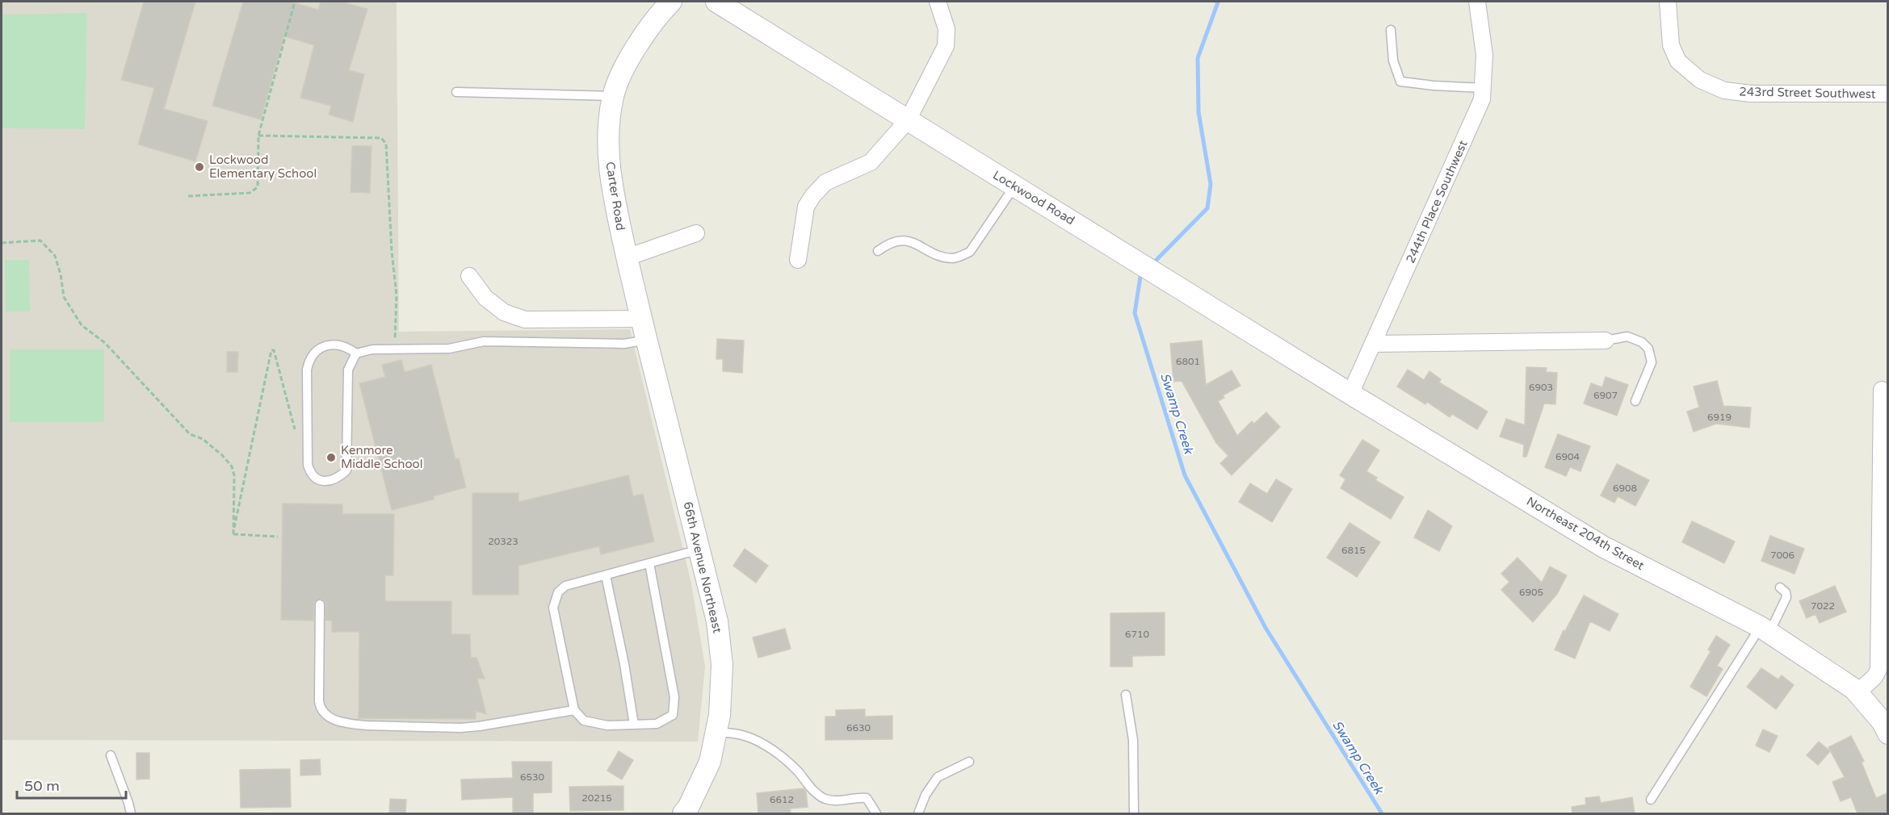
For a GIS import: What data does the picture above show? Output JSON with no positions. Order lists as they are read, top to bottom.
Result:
{
  "streets": {
    "street": [
      "243rd Street Southwest",
      "Carter Road",
      "Lockwood Road",
      "244th Place Southwest",
      "Northeast 204th Street",
      "66th Avenue Northeast"
    ]
  },
  "crossings": [
    ["Carter Road", "66th Avenue Northeast"],
    ["Lockwood Road", "244th Place Southwest"],
    ["Lockwood Road", "Northeast 204th Street"],
    ["244th Place Southwest", "Northeast 204th Street"]
  ],
  "water": ["Swamp Creek"],
  "places": ["Lockwood Elementary School", "Kenmore Middle School"],
  "house_numbers": [
    "6801",
    "6903",
    "6907",
    "6919",
    "6904",
    "6908",
    "20323",
    "6815",
    "7006",
    "6905",
    "7022",
    "6710",
    "6630",
    "6530",
    "20215",
    "6612"
  ],
  "scale_bar": "50 m"
}
